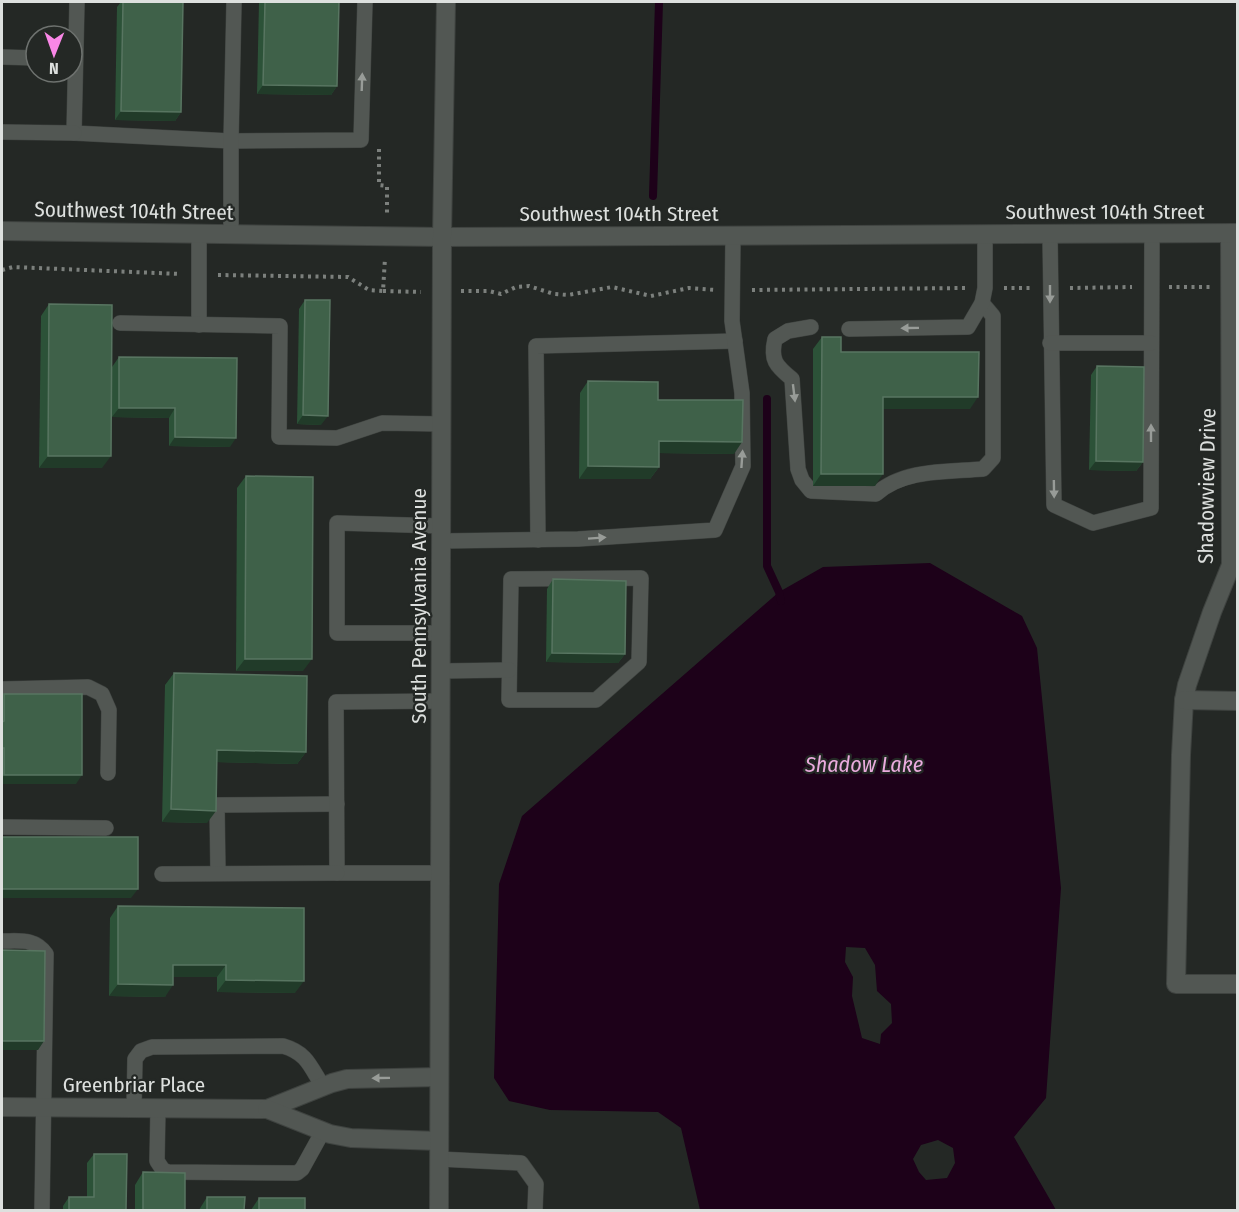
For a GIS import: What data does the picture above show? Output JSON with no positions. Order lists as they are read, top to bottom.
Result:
{
  "streets": {
    "main road": [
      "Southwest 104th Street",
      "Shadowview Drive",
      "South Pennsylvania Avenue",
      "Greenbriar Place"
    ]
  },
  "crossings": [
    ["Southwest 104th Street", "Shadowview Drive"],
    ["Southwest 104th Street", "South Pennsylvania Avenue"],
    ["South Pennsylvania Avenue", "Greenbriar Place"]
  ],
  "water": ["Shadow Lake"],
  "north": "bottom"
}
